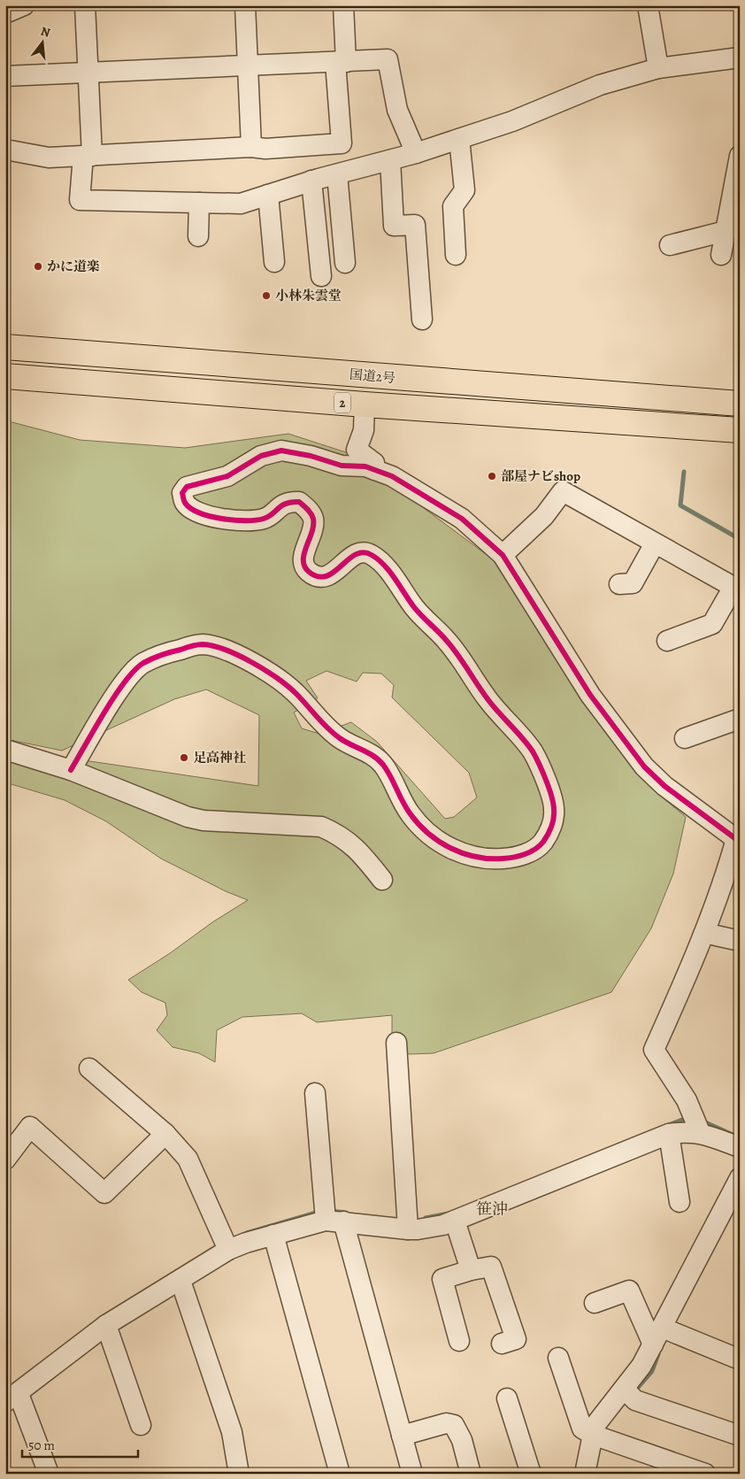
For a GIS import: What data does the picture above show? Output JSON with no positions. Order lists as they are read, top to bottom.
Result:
{
  "streets": {
    "highway": ["国道2号", "2"]
  },
  "districts": ["笹沖"],
  "places": [
    "かに道楽",
    "小林朱雲堂",
    "部屋ナビshop",
    "足高神社"
  ],
  "scale_bar": "50 m",
  "north": "top"
}
